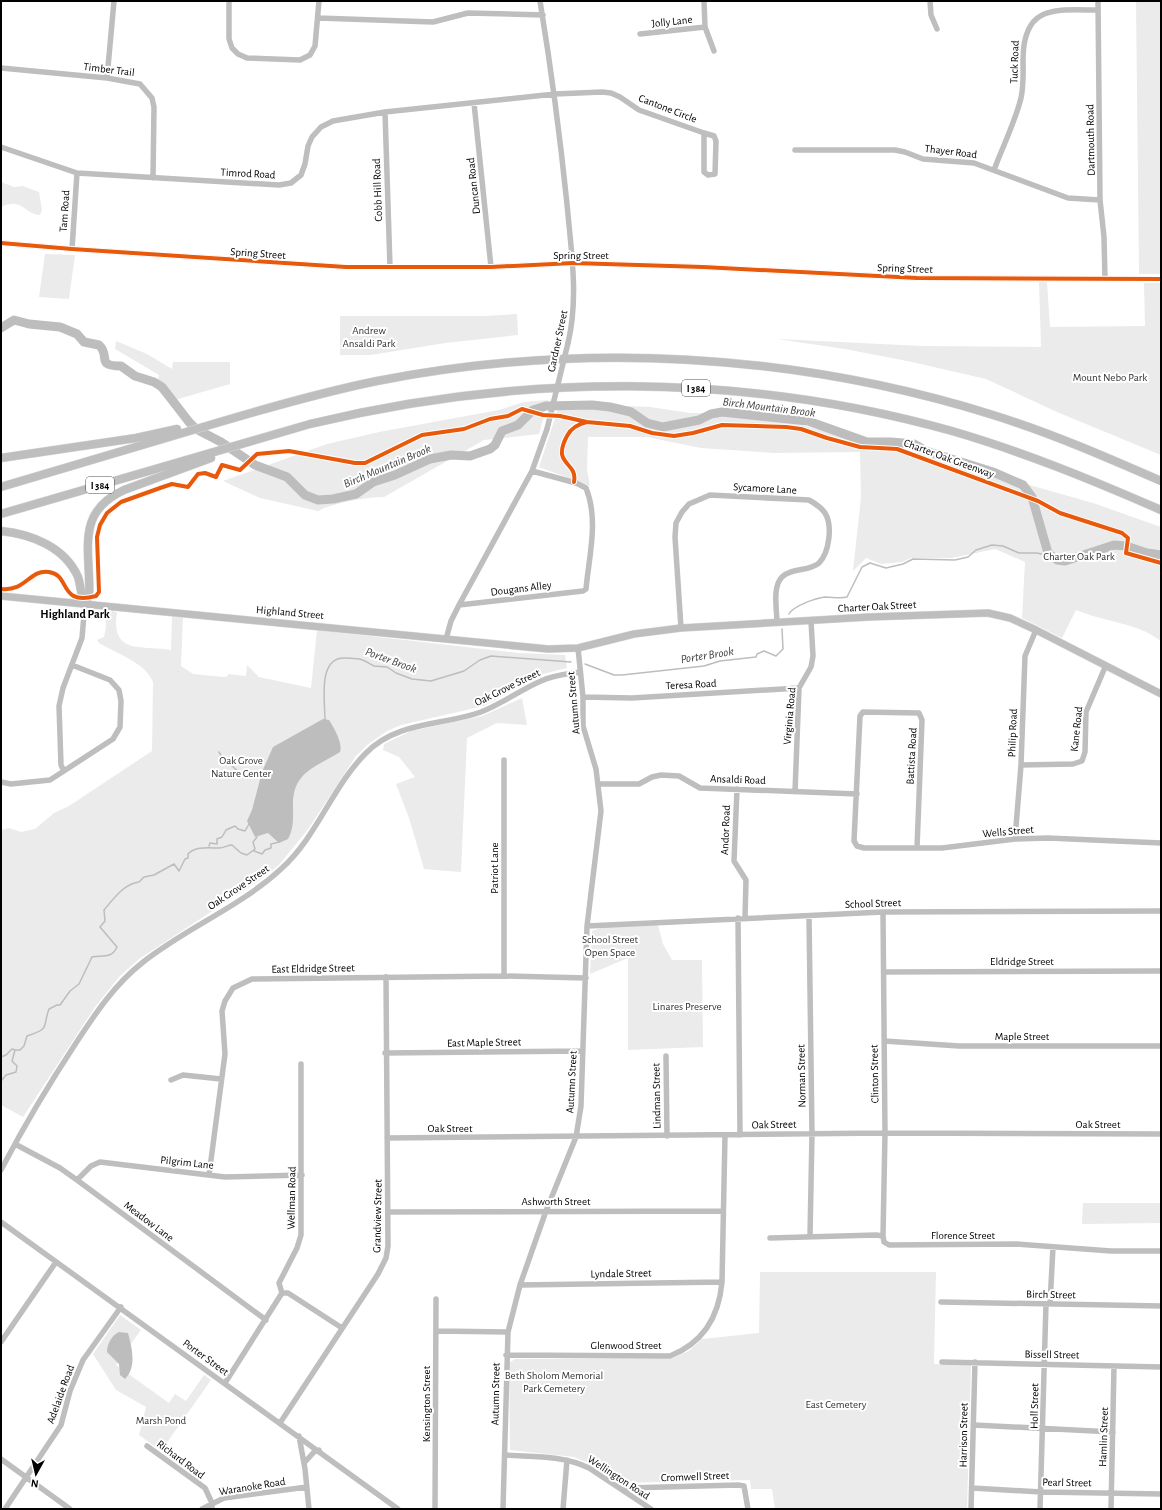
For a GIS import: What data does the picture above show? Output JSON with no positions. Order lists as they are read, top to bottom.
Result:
{
  "streets": {
    "highway": ["I 384"],
    "main road": ["Charter Oak Street", "Highland Street"],
    "street": [
      "Jolly Lane",
      "Tuck Road",
      "Timber Trail",
      "Cantone Circle",
      "Dartmouth Road",
      "Thayer Road",
      "Timrod Road",
      "Duncan Road",
      "Cobb Hill Road",
      "Tam Road",
      "Spring Street",
      "Gardner Street",
      "Sycamore Lane",
      "Dougans Alley",
      "Teresa Road",
      "Oak Grove Street",
      "Autumn Street",
      "Virginia Road",
      "Kane Road",
      "Philip Road",
      "Battista Road",
      "Ansaldi Road",
      "Andor Road",
      "Wells Street",
      "Patriot Lane",
      "School Street",
      "Eldridge Street",
      "East Eldridge Street",
      "Maple Street",
      "East Maple Street",
      "Clinton Street",
      "Norman Street",
      "Lindman Street",
      "Oak Street",
      "Pilgrim Lane",
      "Wellman Road",
      "Ashworth Street",
      "Grandview Street",
      "Meadow Lane",
      "Florence Street",
      "Lyndale Street",
      "Birch Street",
      "Glenwood Street",
      "Bissell Street",
      "Porter Street",
      "Adelaide Road",
      "Kensington Street",
      "Holl Street",
      "Harrison Street",
      "Hamlin Street",
      "Richard Road",
      "Cromwell Street",
      "Wellington Road",
      "Pearl Street",
      "Waranoke Road"
    ],
    "cycle path": ["Charter Oak Greenway"]
  },
  "crossings": [
    ["Tuck Road", "Dartmouth Road"],
    ["Tuck Road", "Thayer Road"],
    ["Timber Trail", "Timrod Road"],
    ["Cantone Circle", "Timrod Road"],
    ["Cantone Circle", "Gardner Street"],
    ["Dartmouth Road", "Thayer Road"],
    ["Dartmouth Road", "Spring Street"],
    ["Timrod Road", "Duncan Road"],
    ["Timrod Road", "Cobb Hill Road"],
    ["Timrod Road", "Tam Road"],
    ["Timrod Road", "Gardner Street"],
    ["Duncan Road", "Spring Street"],
    ["Cobb Hill Road", "Spring Street"],
    ["Tam Road", "Spring Street"],
    ["Spring Street", "Gardner Street"],
    ["Gardner Street", "Dougans Alley"],
    ["Gardner Street", "Highland Street"],
    ["Sycamore Lane", "Charter Oak Street"],
    ["Charter Oak Street", "Highland Street"],
    ["Charter Oak Street", "Autumn Street"],
    ["Charter Oak Street", "Virginia Road"],
    ["Charter Oak Street", "Kane Road"],
    ["Charter Oak Street", "Philip Road"],
    ["Highland Street", "Autumn Street"],
    ["Teresa Road", "Autumn Street"],
    ["Teresa Road", "Virginia Road"],
    ["Oak Grove Street", "Autumn Street"],
    ["Oak Grove Street", "Meadow Lane"],
    ["Autumn Street", "Ansaldi Road"],
    ["Autumn Street", "School Street"],
    ["Autumn Street", "East Eldridge Street"],
    ["Autumn Street", "East Maple Street"],
    ["Autumn Street", "Oak Street"],
    ["Autumn Street", "Ashworth Street"],
    ["Autumn Street", "Lyndale Street"],
    ["Autumn Street", "Glenwood Street"],
    ["Autumn Street", "Wellington Road"],
    ["Virginia Road", "Ansaldi Road"],
    ["Kane Road", "Philip Road"],
    ["Philip Road", "Wells Street"],
    ["Battista Road", "Ansaldi Road"],
    ["Battista Road", "Wells Street"],
    ["Ansaldi Road", "Andor Road"],
    ["Andor Road", "School Street"],
    ["Patriot Lane", "East Eldridge Street"],
    ["School Street", "Clinton Street"],
    ["School Street", "Norman Street"],
    ["Eldridge Street", "Clinton Street"],
    ["East Eldridge Street", "Pilgrim Lane"],
    ["East Eldridge Street", "Grandview Street"],
    ["Maple Street", "Clinton Street"],
    ["East Maple Street", "Grandview Street"],
    ["Clinton Street", "Oak Street"],
    ["Clinton Street", "Florence Street"],
    ["Norman Street", "Oak Street"],
    ["Lindman Street", "Oak Street"],
    ["Oak Street", "Grandview Street"],
    ["Oak Street", "Glenwood Street"],
    ["Pilgrim Lane", "Wellman Road"],
    ["Pilgrim Lane", "Meadow Lane"],
    ["Wellman Road", "Meadow Lane"],
    ["Wellman Road", "Porter Street"],
    ["Ashworth Street", "Grandview Street"],
    ["Ashworth Street", "Glenwood Street"],
    ["Grandview Street", "Porter Street"],
    ["Florence Street", "Holl Street"],
    ["Lyndale Street", "Glenwood Street"],
    ["Birch Street", "Holl Street"],
    ["Bissell Street", "Holl Street"],
    ["Bissell Street", "Harrison Street"],
    ["Bissell Street", "Hamlin Street"],
    ["Porter Street", "Adelaide Road"],
    ["Holl Street", "Pearl Street"],
    ["Harrison Street", "Pearl Street"],
    ["Hamlin Street", "Pearl Street"],
    ["Richard Road", "Waranoke Road"],
    ["Cromwell Street", "Wellington Road"]
  ],
  "districts": ["Highland Park"],
  "water": ["Birch Mountain Brook", "Porter Brook"],
  "parks": [
    "Andrew Ansaldi Park",
    "Mount Nebo Park",
    "Charter Oak Park",
    "Oak Grove Nature Center",
    "School Street Open Space",
    "Linares Preserve",
    "Beth Sholom Memorial Park Cemetery",
    "East Cemetery",
    "Marsh Pond"
  ],
  "north": "bottom"
}
